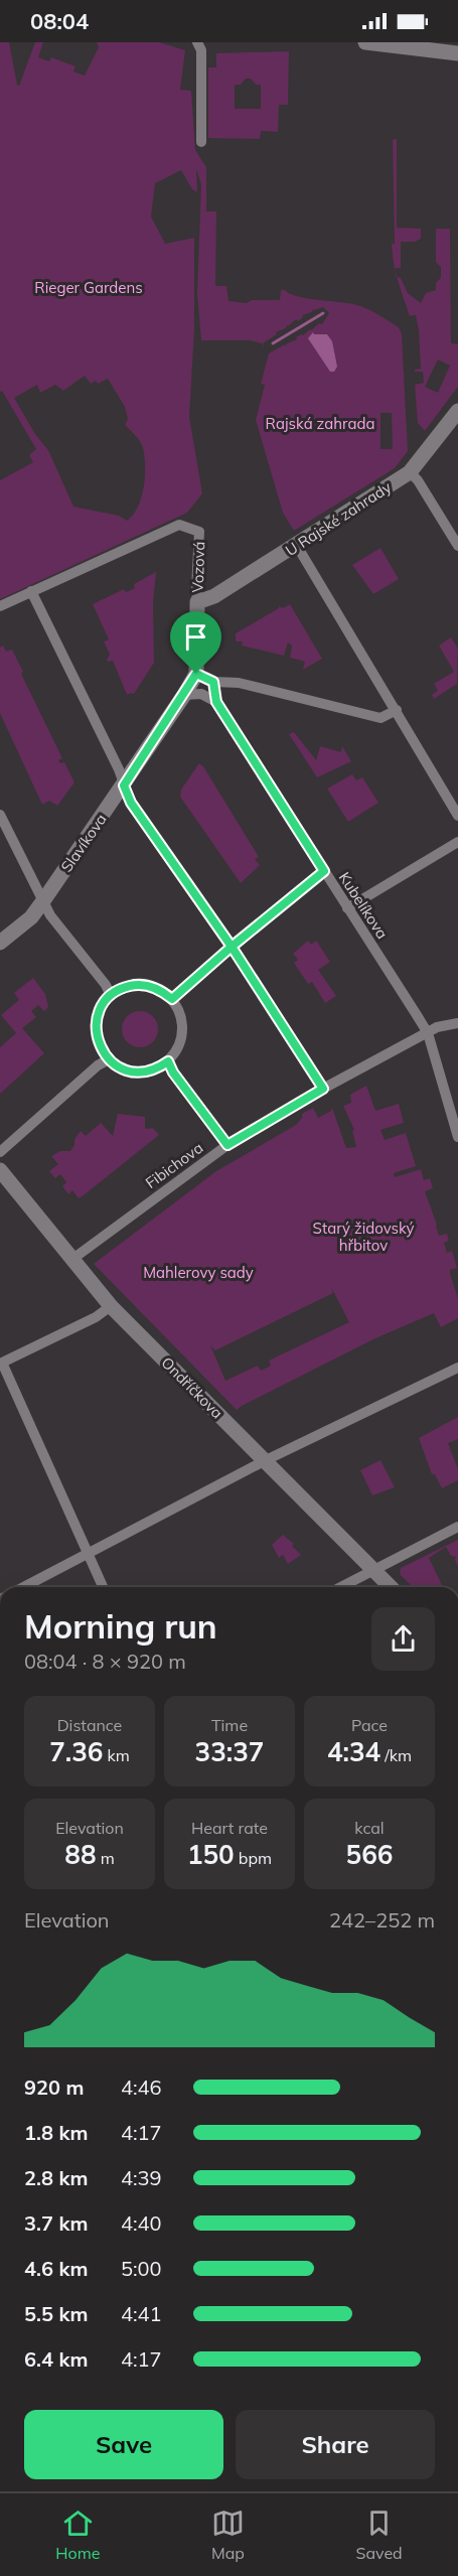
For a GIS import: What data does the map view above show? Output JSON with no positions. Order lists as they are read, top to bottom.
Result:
{
  "streets": {
    "street": [
      "U Rajské zahrady",
      "Vozová",
      "Slavíkova",
      "Kubelíkova",
      "Fibichova",
      "Ondříčkova"
    ]
  },
  "crossings": [
    ["U Rajské zahrady", "Vozová"],
    ["Vozová", "Slavíkova"],
    ["Kubelíkova", "Fibichova"],
    ["Fibichova", "Ondříčkova"]
  ],
  "parks": [
    "Rieger Gardens",
    "Rajská zahrada",
    "Starý židovský hřbitov",
    "Mahlerovy sady"
  ],
  "page": {
    "status": "08:04",
    "heading": ["Morning run", "08:04 · 8 × 920 m"],
    "stats": [
      ["Distance", "7.36 km"],
      ["Time", "33:37"],
      ["Pace", "4:34 /km"],
      ["Elevation", "88 m"],
      ["Heart rate", "150 bpm"],
      ["kcal", "566"]
    ],
    "chart": ["Elevation", "242–252 m"],
    "list": [
      {
        "name": "920 m",
        "note": "4:46"
      },
      {
        "name": "1.8 km",
        "note": "4:17"
      },
      {
        "name": "2.8 km",
        "note": "4:39"
      },
      {
        "name": "3.7 km",
        "note": "4:40"
      },
      {
        "name": "4.6 km",
        "note": "5:00"
      },
      {
        "name": "5.5 km",
        "note": "4:41"
      },
      {
        "name": "6.4 km",
        "note": "4:17"
      }
    ],
    "buttons": ["Save", "Share"],
    "tabs": ["Home", "Map", "Saved"]
  }
}
